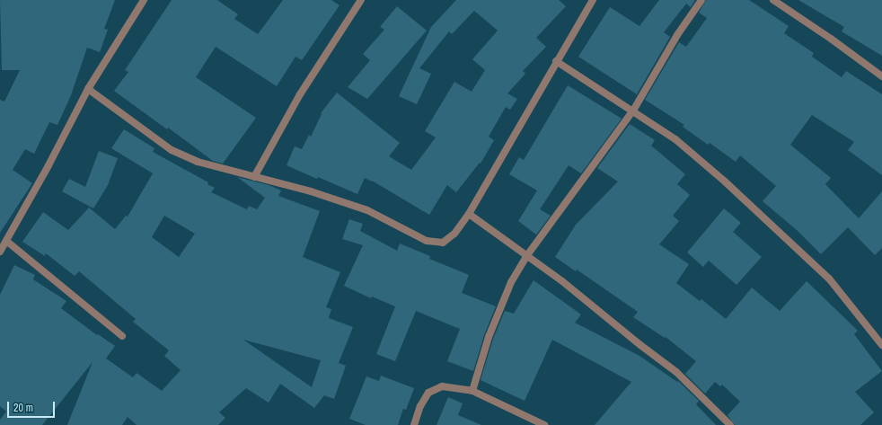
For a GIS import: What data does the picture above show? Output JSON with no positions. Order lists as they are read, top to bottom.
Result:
{
  "scale_bar": "20 m"
}
